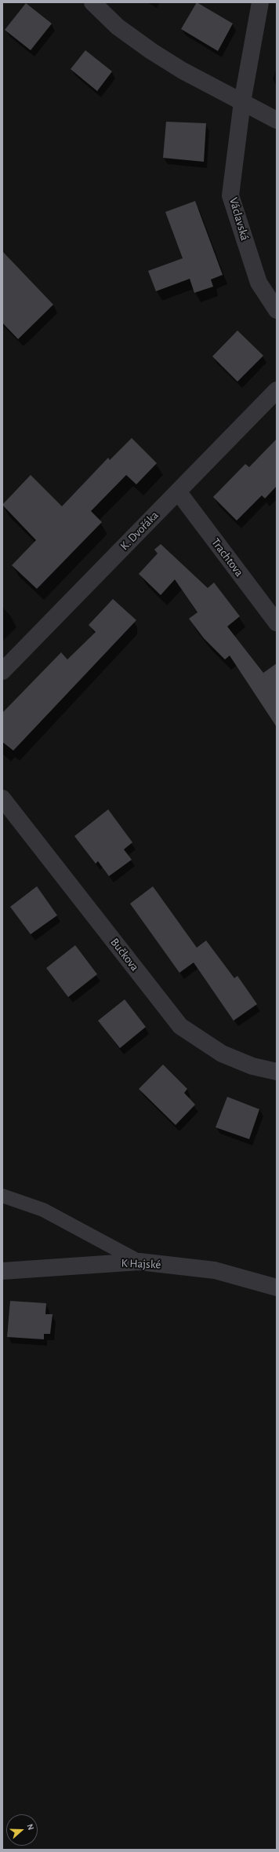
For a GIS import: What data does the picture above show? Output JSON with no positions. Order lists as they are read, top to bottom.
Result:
{
  "streets": {
    "street": [
      "Václavská",
      "K. Dvořáka",
      "Trachtova",
      "Bučkova",
      "K Hajské"
    ]
  },
  "crossings": [
    ["K. Dvořáka", "Trachtova"]
  ],
  "north": "right"
}
